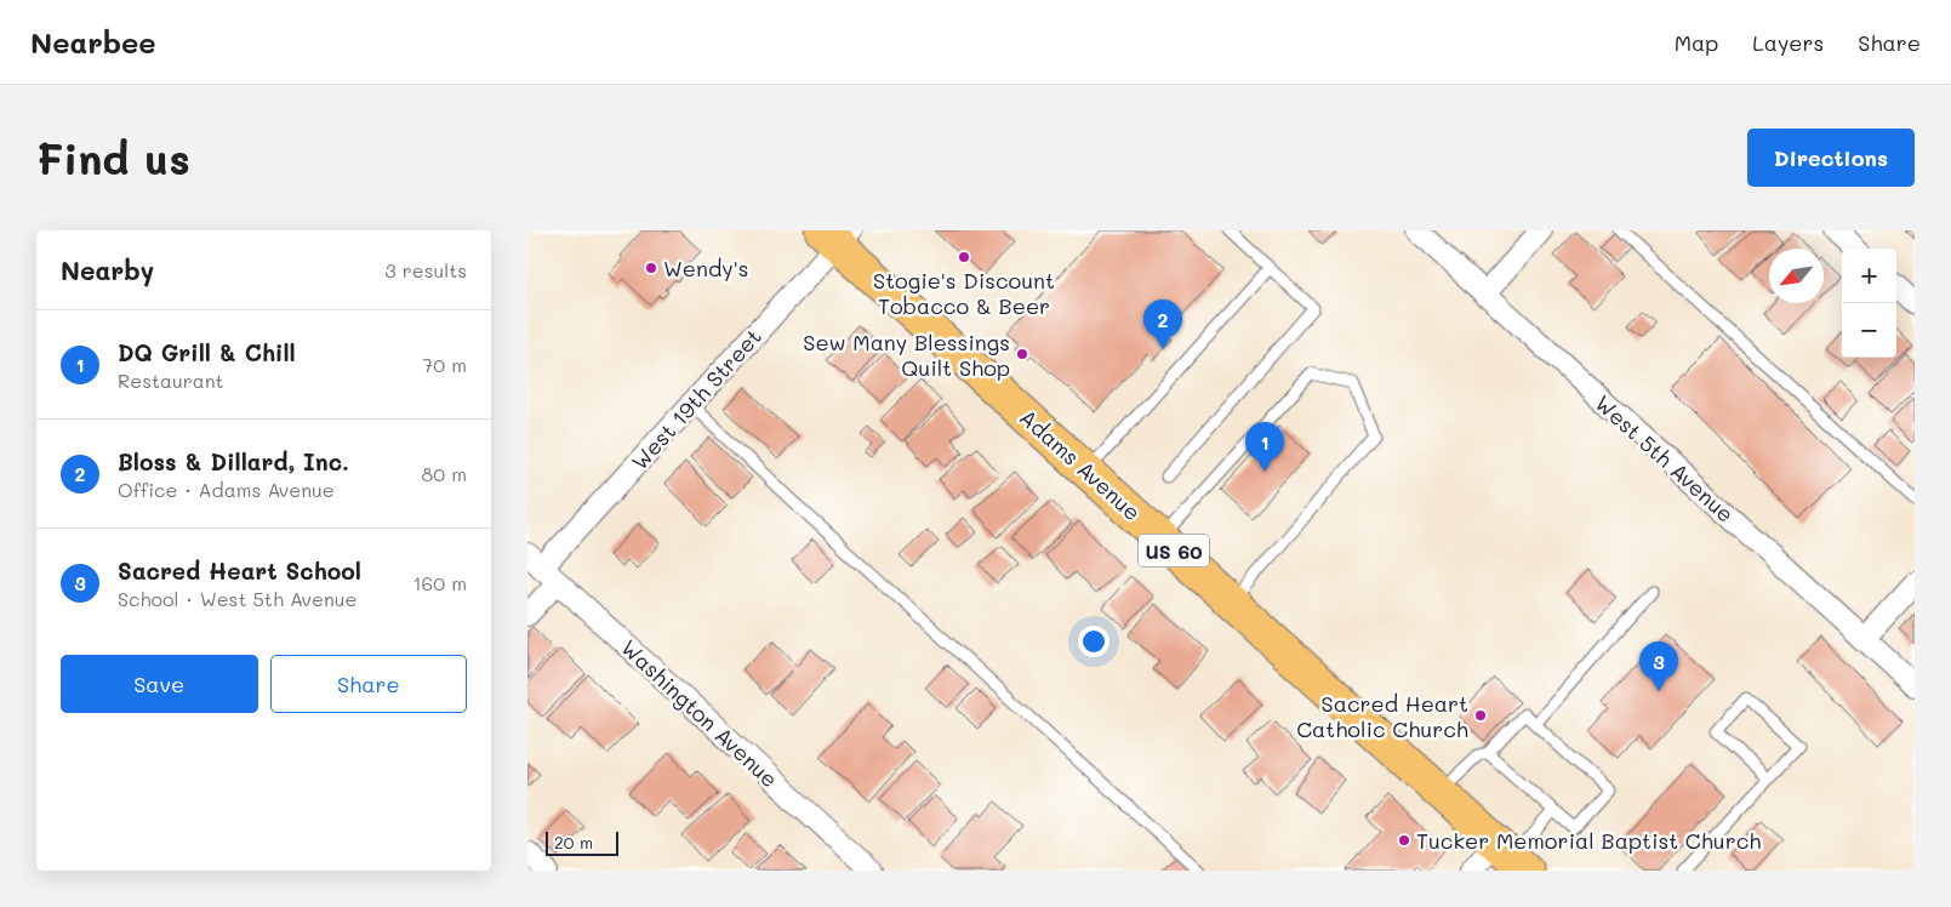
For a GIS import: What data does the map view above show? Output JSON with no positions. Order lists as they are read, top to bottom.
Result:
{
  "streets": {
    "main road": ["Adams Avenue", "US 60"],
    "street": ["West 19th Street", "West 5th Avenue", "Washington Avenue"]
  },
  "crossings": [
    ["West 19th Street", "Adams Avenue"],
    ["West 19th Street", "Washington Avenue"]
  ],
  "places": [
    "Stogie's Discount Tobacco & Beer",
    "Wendy's",
    "Sew Many Blessings Quilt Shop",
    "Sacred Heart Catholic Church",
    "Tucker Memorial Baptist Church"
  ],
  "scale_bar": "20 m",
  "north": "bottom left",
  "page": {
    "header": "Nearbee",
    "nav": ["Map", "Layers", "Share"],
    "buttons": [
      "Directions",
      ["Save", "Share"]
    ],
    "title": "Find us",
    "heading": ["Nearby", "3 results"],
    "map_buttons": ["+", "−"],
    "pins": ["2", "1", "3"],
    "list": [
      {
        "mark": "1",
        "name": "DQ Grill & Chill",
        "note": "Restaurant",
        "value": "70 m"
      },
      {
        "mark": "2",
        "name": "Bloss & Dillard, Inc.",
        "note": "Office · Adams Avenue",
        "value": "80 m"
      },
      {
        "mark": "3",
        "name": "Sacred Heart School",
        "note": "School · West 5th Avenue",
        "value": "160 m"
      }
    ],
    "scale": "20 m"
  }
}
